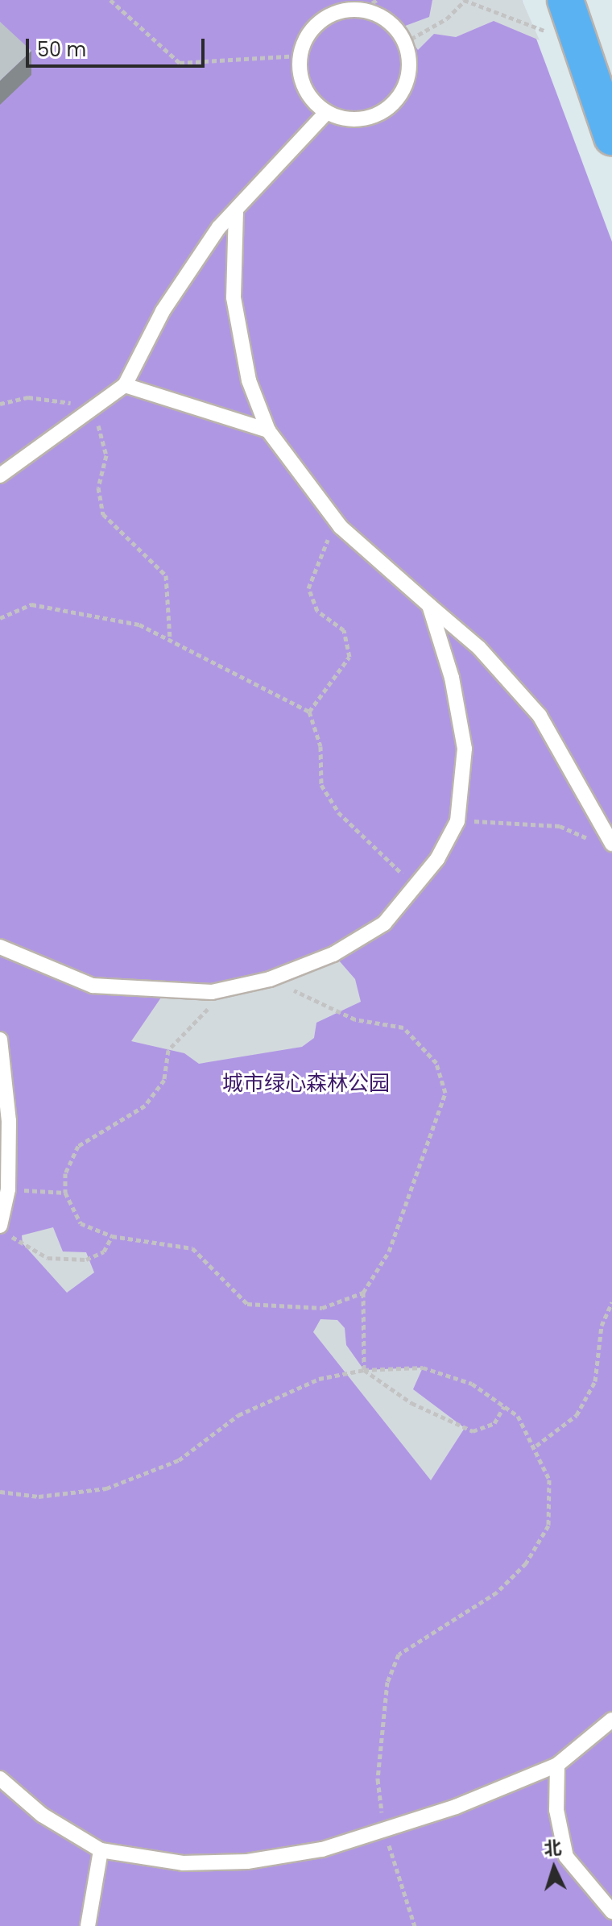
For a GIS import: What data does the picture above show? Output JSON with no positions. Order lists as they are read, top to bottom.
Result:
{
  "parks": ["城市绿心森林公园"],
  "scale_bar": "50 m",
  "north": "top"
}
